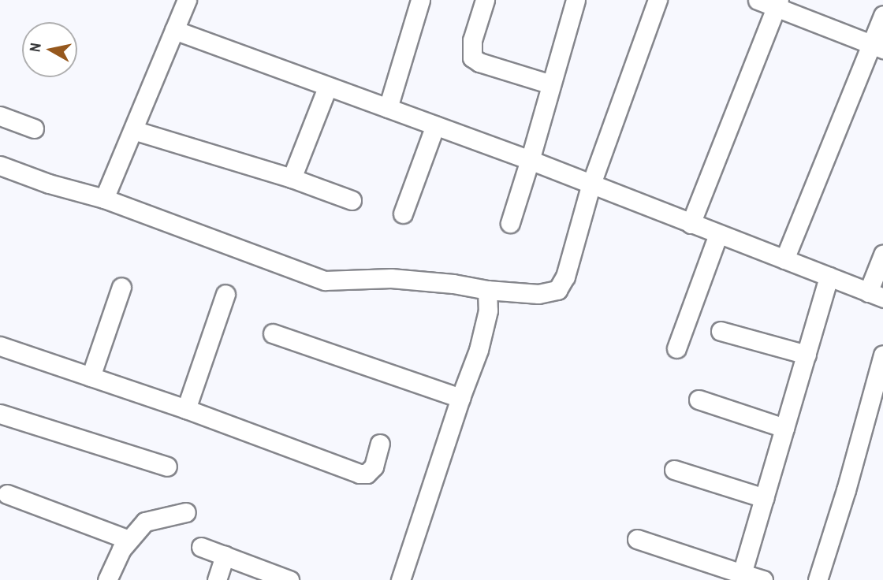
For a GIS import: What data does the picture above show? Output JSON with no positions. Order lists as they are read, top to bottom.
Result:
{
  "north": "left"
}
